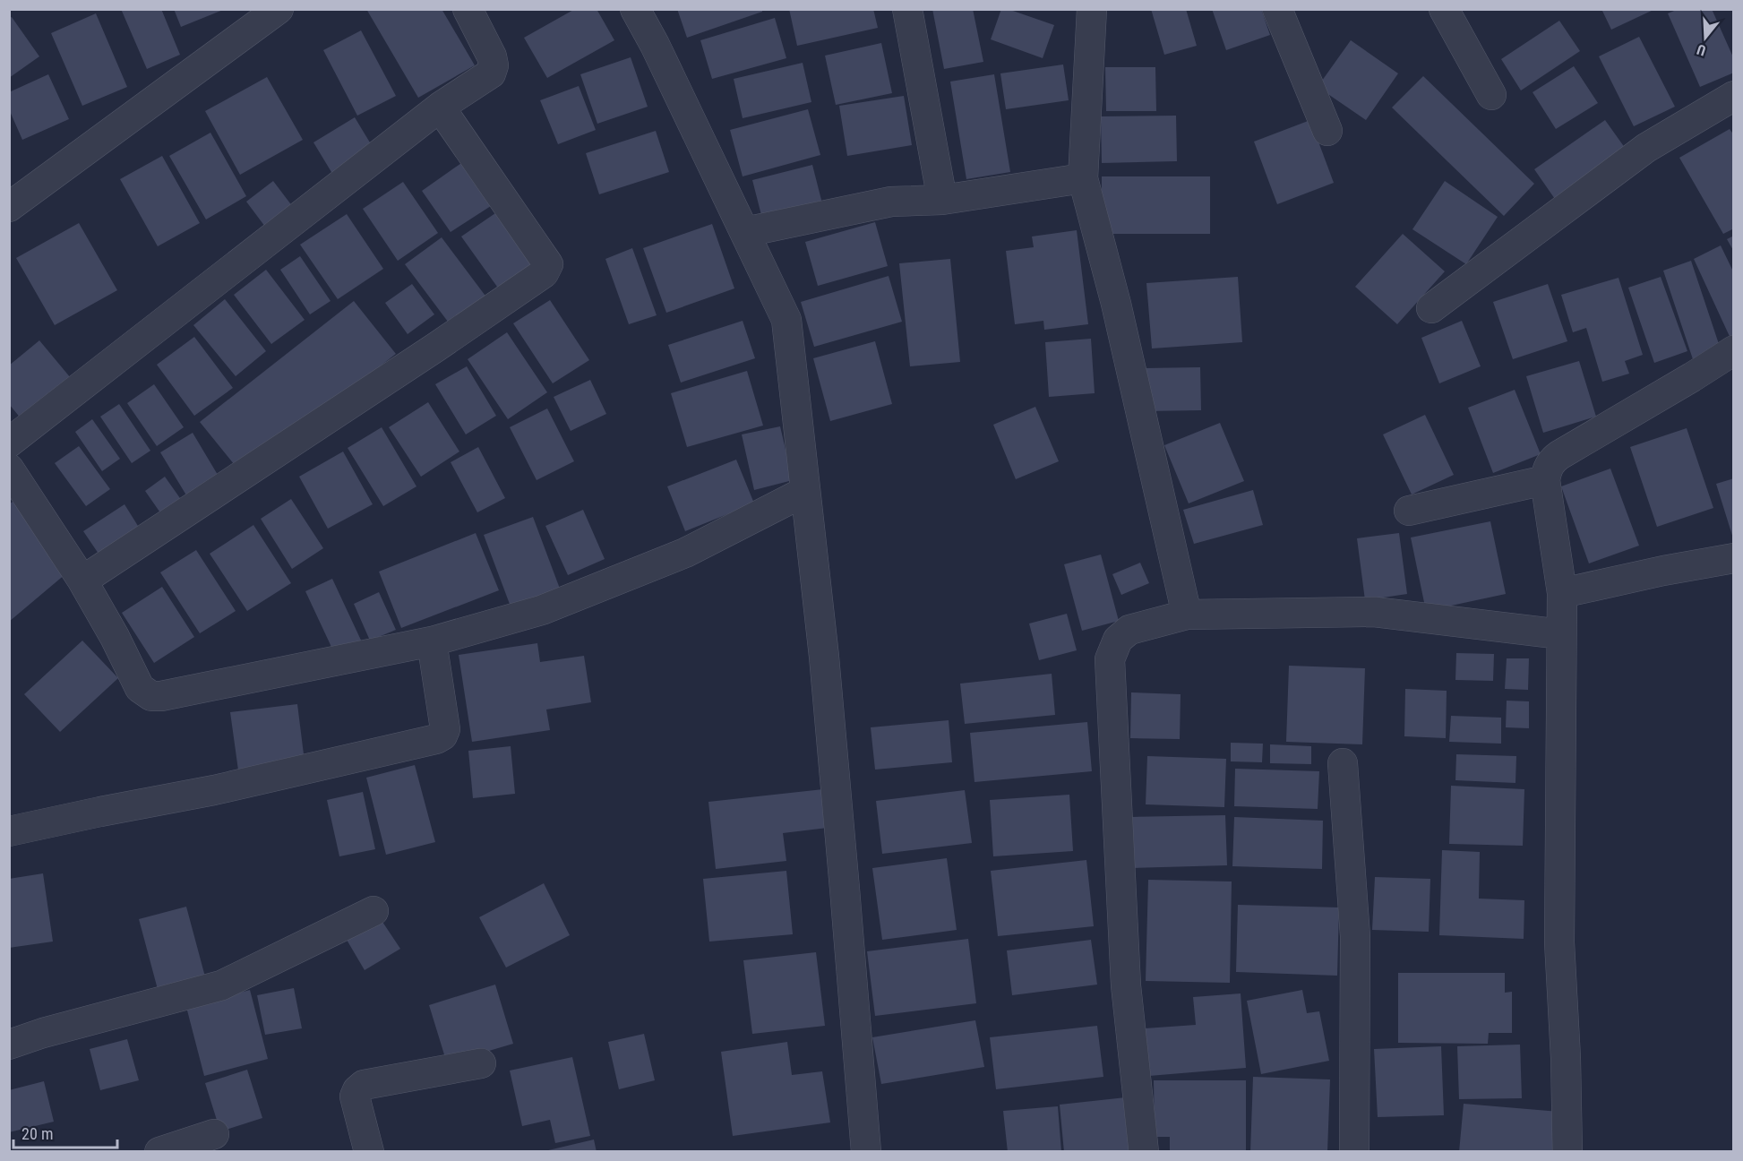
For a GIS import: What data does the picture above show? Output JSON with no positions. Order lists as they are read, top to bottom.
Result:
{
  "scale_bar": "20 m",
  "north": "bottom"
}
